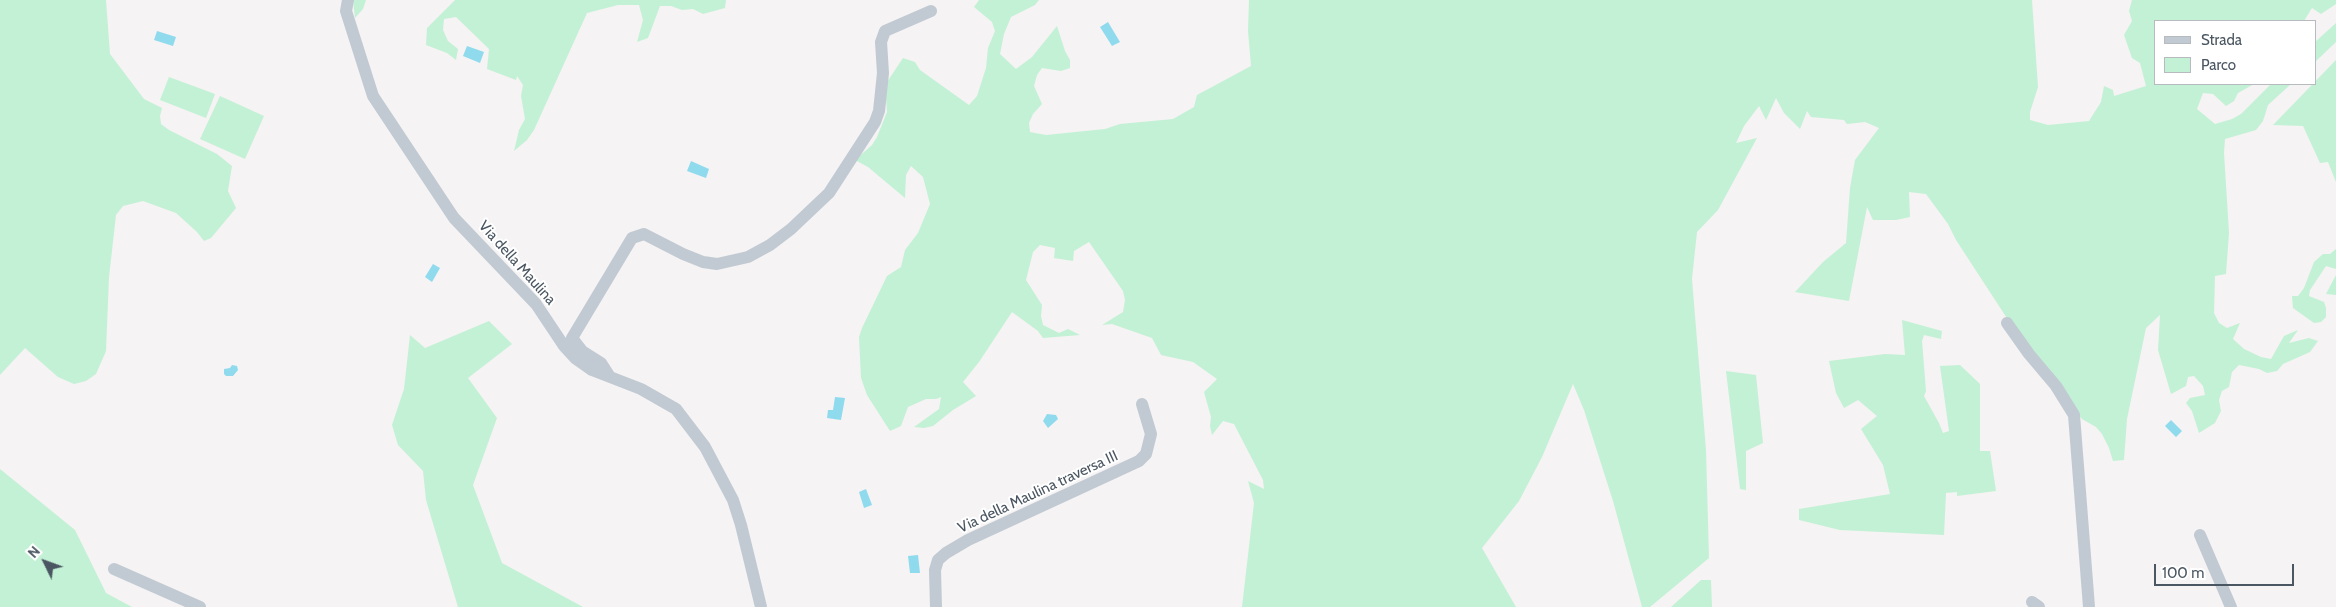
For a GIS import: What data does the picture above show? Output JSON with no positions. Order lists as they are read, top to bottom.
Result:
{
  "streets": {
    "street": ["Via della Maulina", "Via della Maulina traversa III"]
  },
  "legend": ["Strada", "Parco"],
  "scale_bar": "100 m",
  "north": "top left"
}
